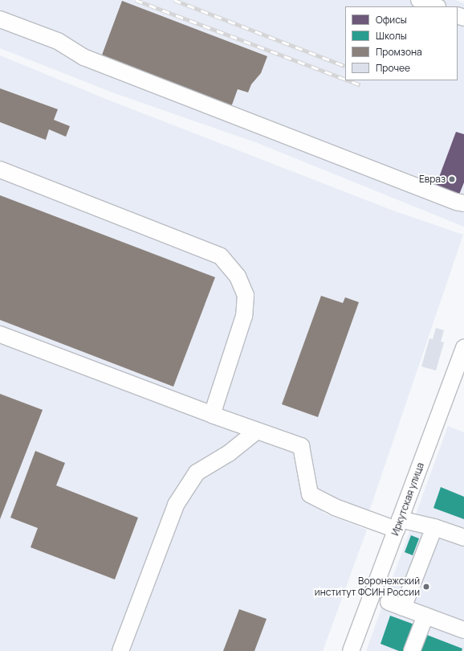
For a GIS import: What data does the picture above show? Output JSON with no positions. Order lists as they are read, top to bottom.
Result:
{
  "streets": {
    "street": ["Иркутская улица"]
  },
  "places": ["Евраз", "Воронежский институт ФСИН России"],
  "legend": [
    "Офисы",
    "Школы",
    "Промзона",
    "Прочее"
  ]
}
